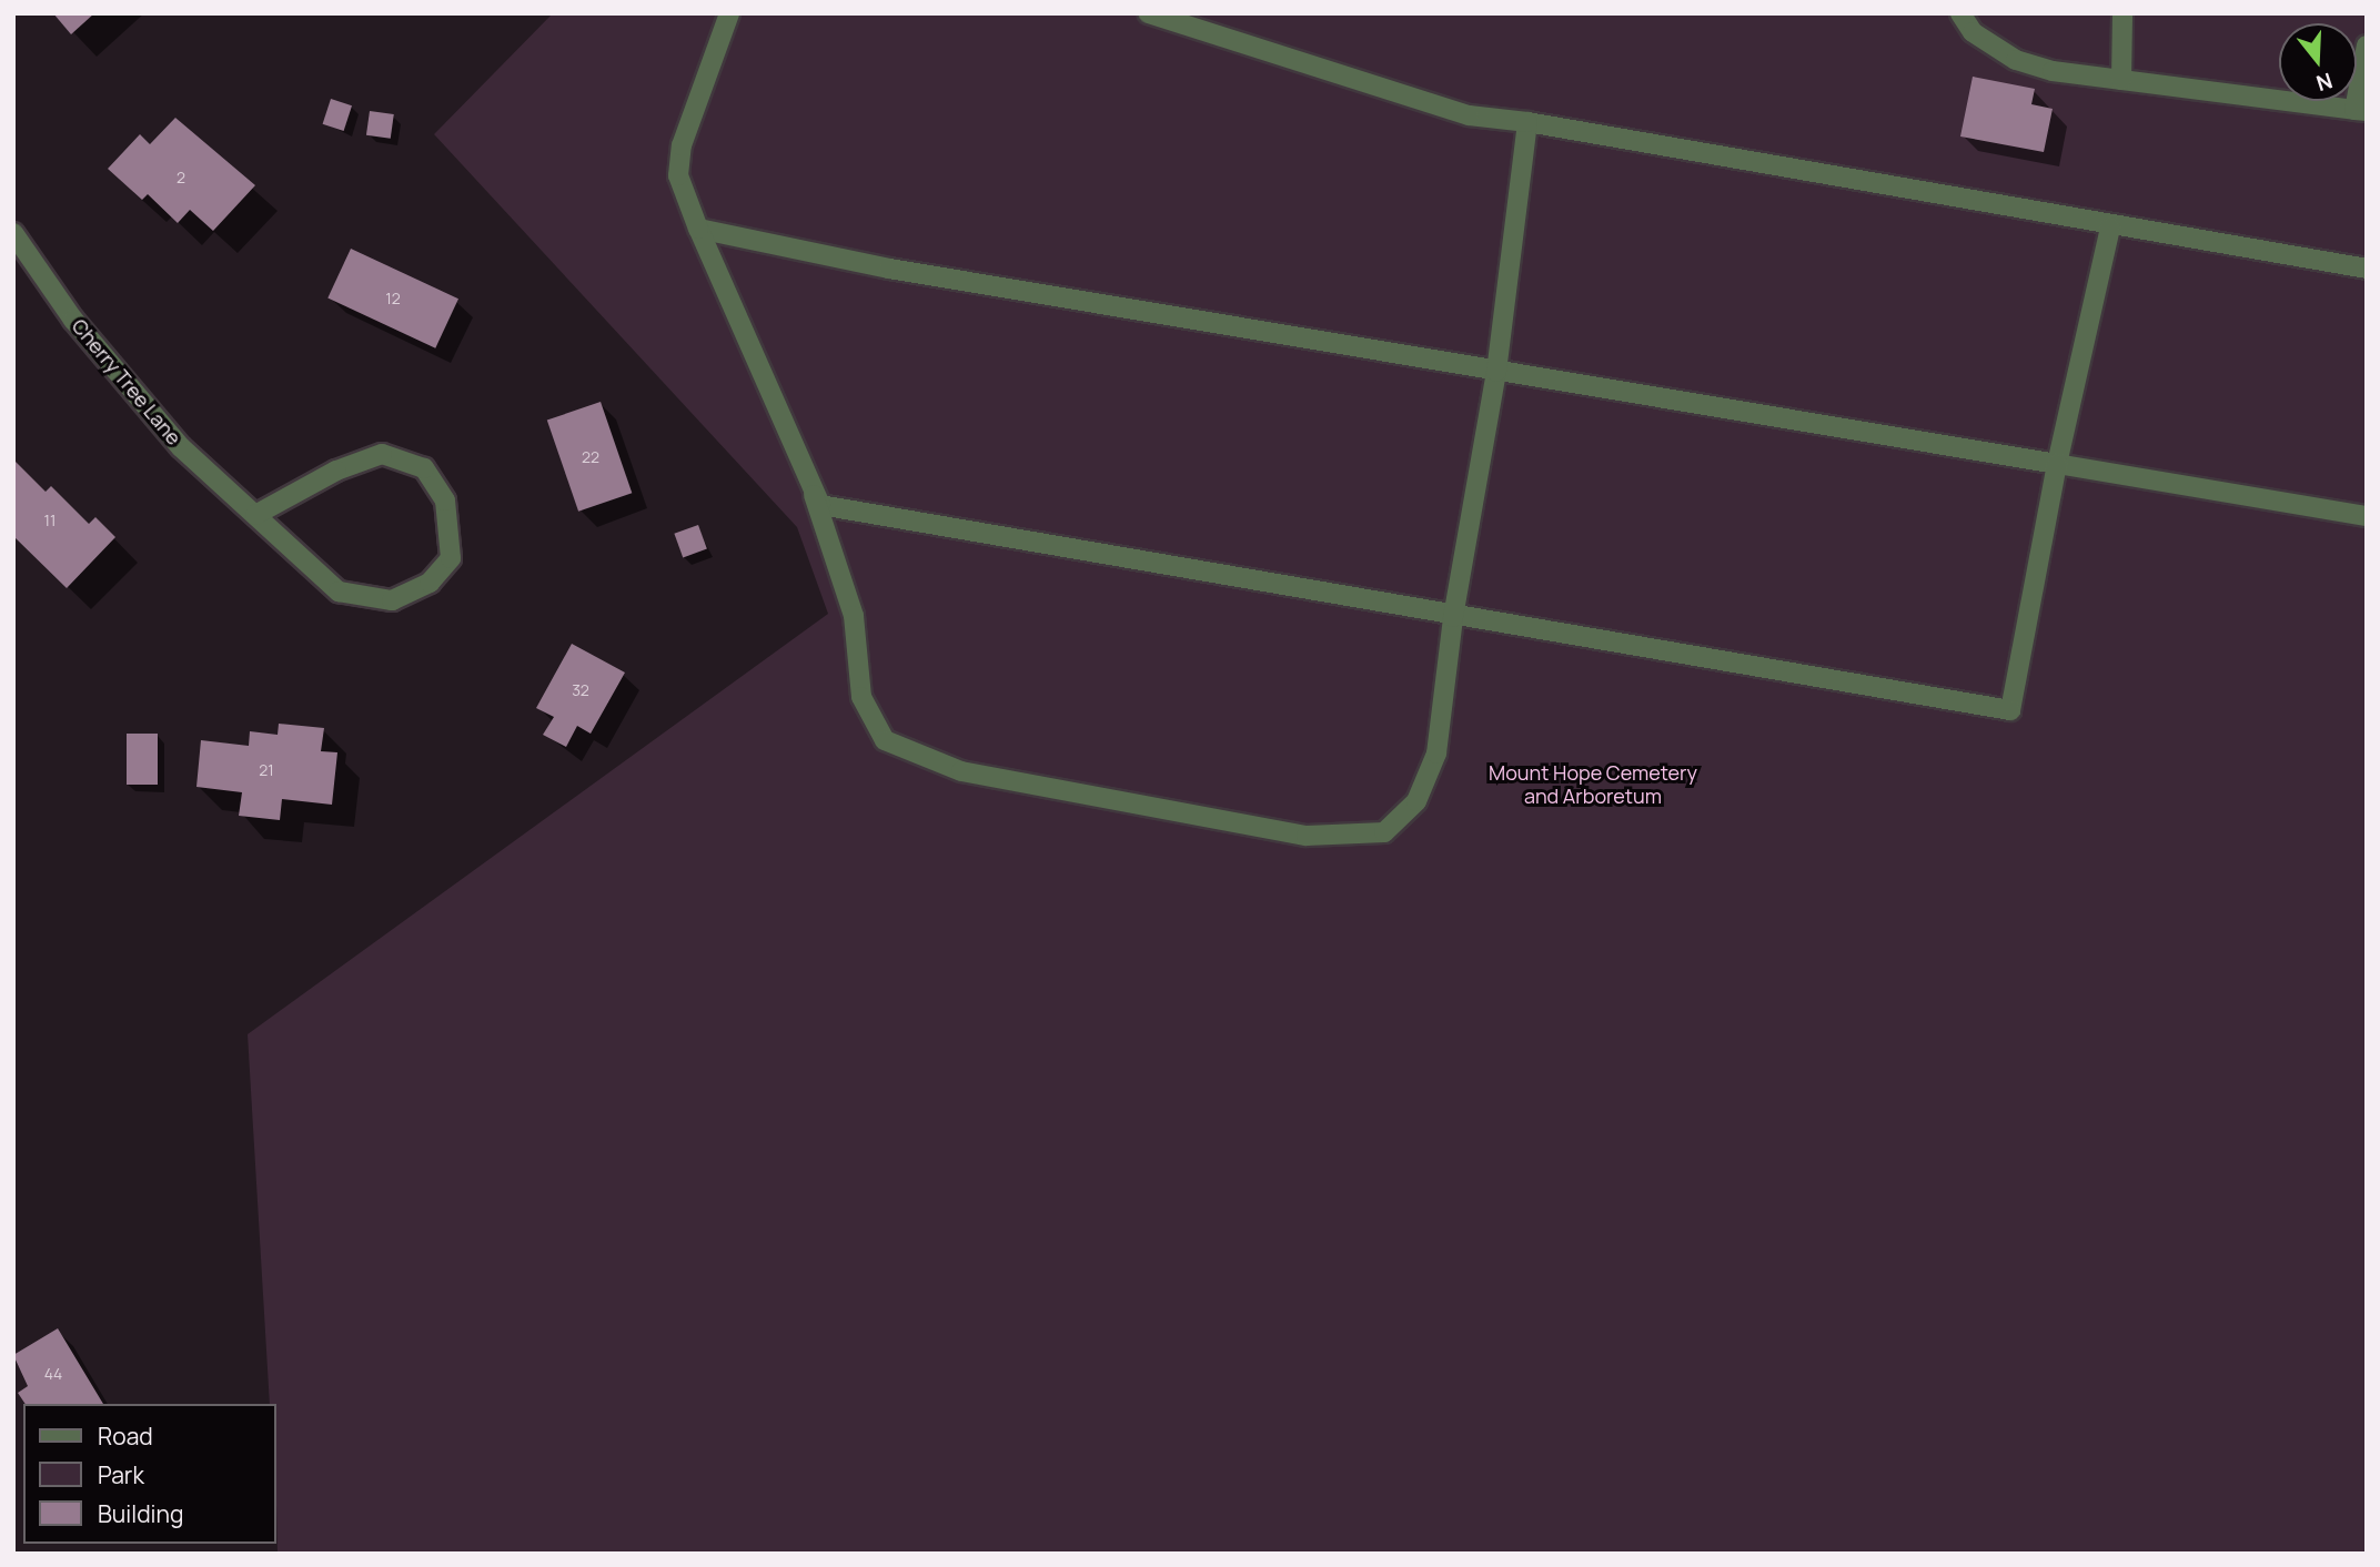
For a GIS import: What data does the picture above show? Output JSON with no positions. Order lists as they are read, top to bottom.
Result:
{
  "streets": {
    "street": ["Cherry Tree Lane"]
  },
  "parks": ["Mount Hope Cemetery and Arboretum"],
  "house_numbers": [
    "2",
    "12",
    "22",
    "11",
    "32",
    "21",
    "44"
  ],
  "legend": ["Road", "Park", "Building"],
  "north": "bottom"
}
